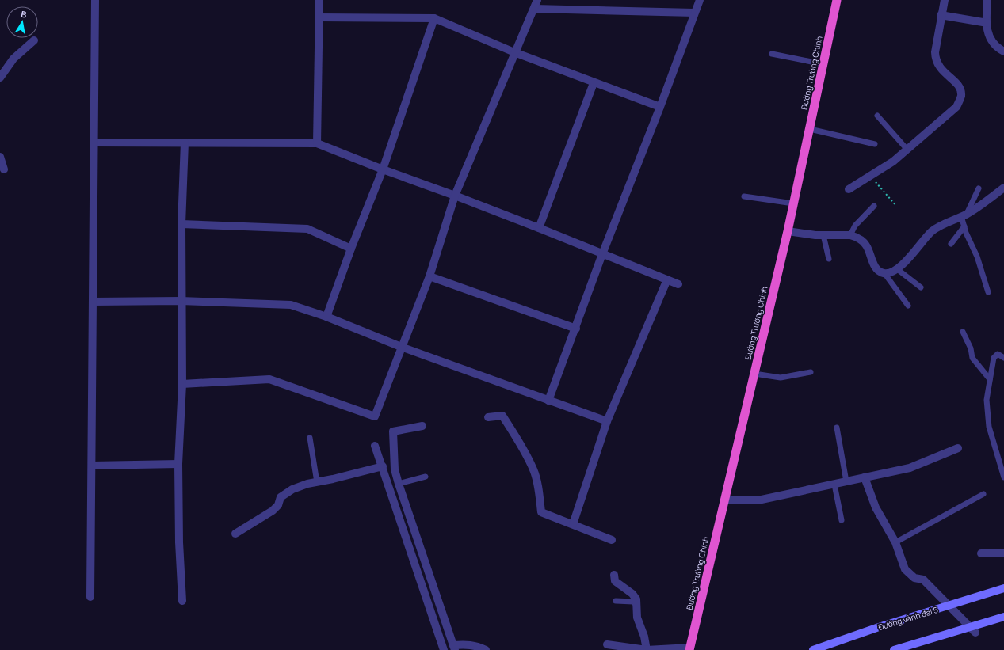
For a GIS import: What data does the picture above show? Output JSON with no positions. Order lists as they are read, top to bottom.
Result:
{
  "streets": {
    "highway": ["Đường Trường Chinh"],
    "main road": ["Đường vành đai 5"]
  },
  "north": "top"
}
